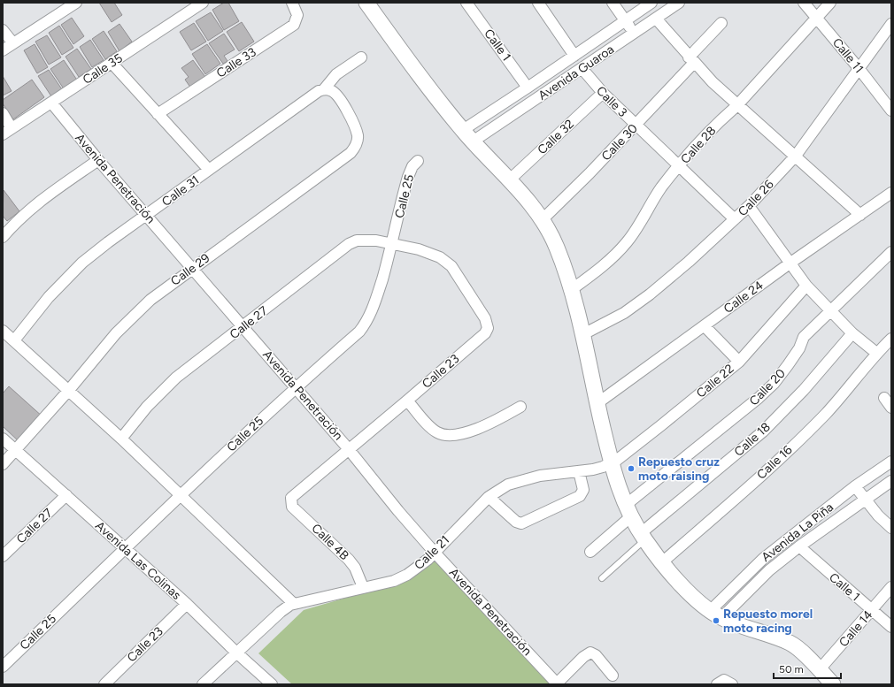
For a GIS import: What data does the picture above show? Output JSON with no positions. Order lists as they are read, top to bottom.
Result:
{
  "streets": {
    "street": [
      "Calle 1",
      "Calle 11",
      "Calle 33",
      "Calle 35",
      "Avenida Guaroa",
      "Calle 3",
      "Calle 32",
      "Calle 30",
      "Calle 28",
      "Avenida Penetración",
      "Calle 31",
      "Calle 25",
      "Calle 26",
      "Calle 29",
      "Calle 24",
      "Calle 27",
      "Calle 23",
      "Calle 22",
      "Calle 20",
      "Calle 18",
      "Calle 16",
      "Avenida La Piña",
      "Calle 4B",
      "Calle 21",
      "Avenida Las Colinas",
      "Calle 14"
    ]
  },
  "crossings": [
    ["Calle 1", "Avenida Guaroa"],
    ["Calle 1", "Avenida La Piña"],
    ["Calle 1", "Calle 14"],
    ["Calle 11", "Calle 28"],
    ["Calle 11", "Calle 26"],
    ["Calle 35", "Avenida Penetración"],
    ["Avenida Guaroa", "Calle 3"],
    ["Calle 3", "Calle 32"],
    ["Calle 3", "Calle 30"],
    ["Calle 3", "Calle 28"],
    ["Calle 3", "Calle 26"],
    ["Avenida Penetración", "Calle 31"],
    ["Avenida Penetración", "Calle 25"],
    ["Avenida Penetración", "Calle 29"],
    ["Avenida Penetración", "Calle 27"],
    ["Avenida Penetración", "Calle 23"],
    ["Avenida Penetración", "Calle 21"],
    ["Calle 31", "Calle 29"],
    ["Calle 25", "Calle 27"],
    ["Calle 25", "Calle 23"],
    ["Calle 25", "Avenida Las Colinas"],
    ["Calle 29", "Avenida Las Colinas"],
    ["Calle 27", "Calle 23"],
    ["Calle 27", "Avenida Las Colinas"],
    ["Calle 23", "Calle 4B"],
    ["Calle 23", "Avenida Las Colinas"],
    ["Calle 22", "Calle 21"],
    ["Calle 4B", "Calle 21"],
    ["Calle 21", "Avenida Las Colinas"]
  ],
  "places": ["Repuesto cruz moto raising", "Repuesto morel moto racing"],
  "scale_bar": "50 m"
}
